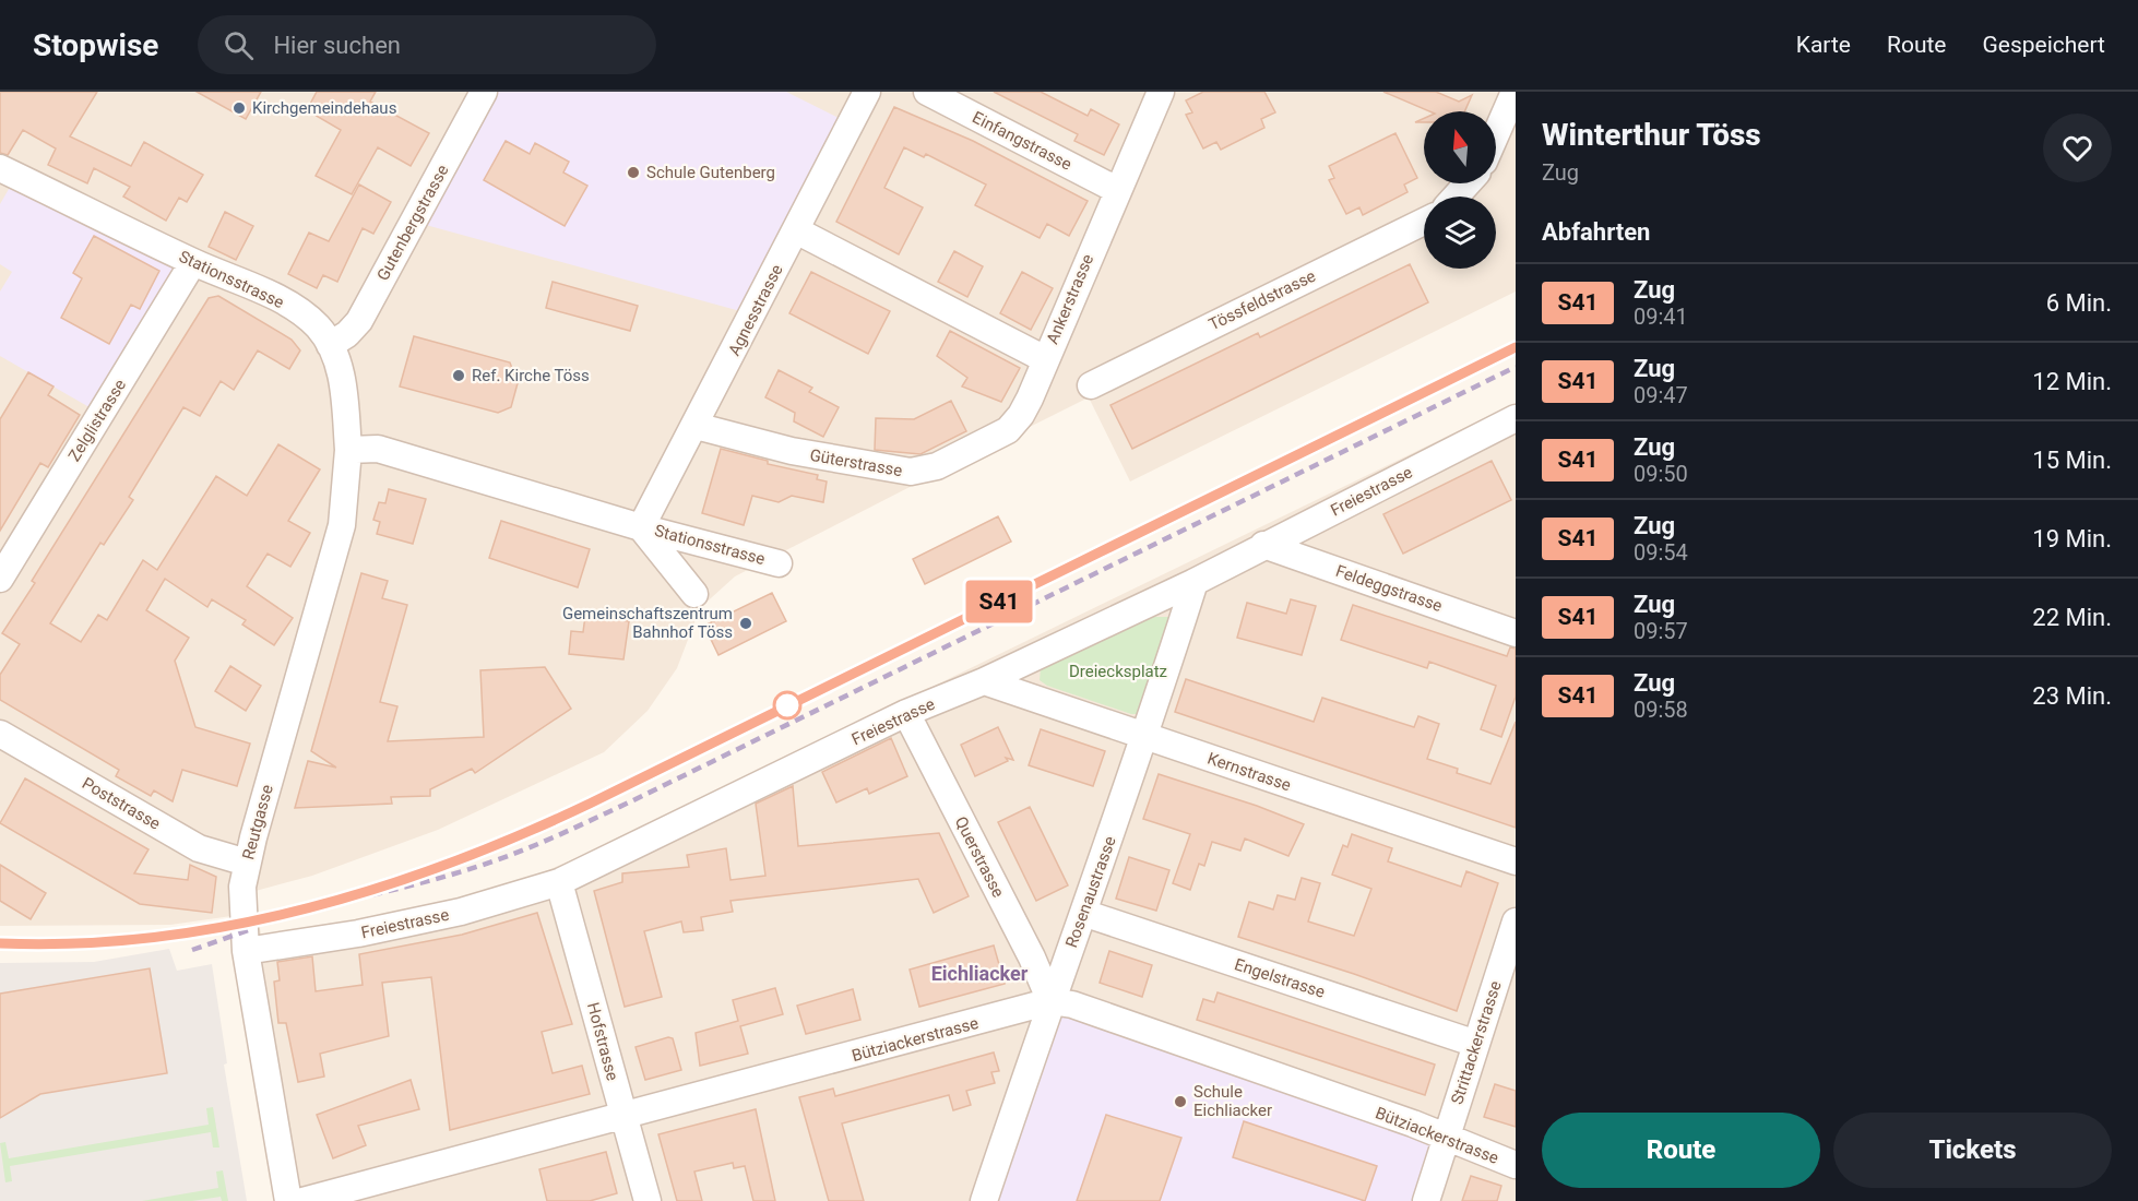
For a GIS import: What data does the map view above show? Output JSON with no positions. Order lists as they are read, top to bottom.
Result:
{
  "streets": {
    "street": [
      "Einfangstrasse",
      "Gutenbergstrasse",
      "Stationsstrasse",
      "Ankerstrasse",
      "Tössfeldstrasse",
      "Agnesstrasse",
      "Zelglistrasse",
      "Güterstrasse",
      "Freiestrasse",
      "Feldeggstrasse",
      "Kernstrasse",
      "Poststrasse",
      "Reutgasse",
      "Querstrasse",
      "Rosenaustrasse",
      "Engelstrasse",
      "Bütziackerstrasse",
      "Hofstrasse",
      "Strittackerstrasse"
    ]
  },
  "crossings": [
    ["Einfangstrasse", "Ankerstrasse"],
    ["Gutenbergstrasse", "Stationsstrasse"],
    ["Stationsstrasse", "Agnesstrasse"],
    ["Stationsstrasse", "Zelglistrasse"],
    ["Stationsstrasse", "Reutgasse"],
    ["Ankerstrasse", "Agnesstrasse"],
    ["Ankerstrasse", "Güterstrasse"],
    ["Agnesstrasse", "Güterstrasse"],
    ["Freiestrasse", "Feldeggstrasse"],
    ["Freiestrasse", "Kernstrasse"],
    ["Freiestrasse", "Reutgasse"],
    ["Freiestrasse", "Querstrasse"],
    ["Freiestrasse", "Rosenaustrasse"],
    ["Freiestrasse", "Hofstrasse"],
    ["Kernstrasse", "Rosenaustrasse"],
    ["Poststrasse", "Reutgasse"],
    ["Querstrasse", "Rosenaustrasse"],
    ["Querstrasse", "Bütziackerstrasse"],
    ["Rosenaustrasse", "Engelstrasse"],
    ["Rosenaustrasse", "Bütziackerstrasse"],
    ["Engelstrasse", "Strittackerstrasse"],
    ["Bütziackerstrasse", "Hofstrasse"],
    ["Bütziackerstrasse", "Strittackerstrasse"]
  ],
  "districts": ["Eichliacker"],
  "parks": ["Dreiecksplatz"],
  "places": [
    "Kirchgemeindehaus",
    "Schule Gutenberg",
    "Ref. Kirche Töss",
    "Gemeinschaftszentrum Bahnhof Töss",
    "Schule Eichliacker"
  ],
  "north": "top",
  "page": {
    "header": "Stopwise",
    "search": "Hier suchen",
    "nav": ["Karte", "Route", "Gespeichert"],
    "on_map": "S41",
    "heading": [
      ["Winterthur Töss", "Zug"],
      "Abfahrten"
    ],
    "list": [
      {
        "mark": "S41",
        "name": "Zug",
        "note": "09:41",
        "value": "6 Min."
      },
      {
        "mark": "S41",
        "name": "Zug",
        "note": "09:47",
        "value": "12 Min."
      },
      {
        "mark": "S41",
        "name": "Zug",
        "note": "09:50",
        "value": "15 Min."
      },
      {
        "mark": "S41",
        "name": "Zug",
        "note": "09:54",
        "value": "19 Min."
      },
      {
        "mark": "S41",
        "name": "Zug",
        "note": "09:57",
        "value": "22 Min."
      },
      {
        "mark": "S41",
        "name": "Zug",
        "note": "09:58",
        "value": "23 Min."
      }
    ],
    "buttons": ["Route", "Tickets"]
  }
}
